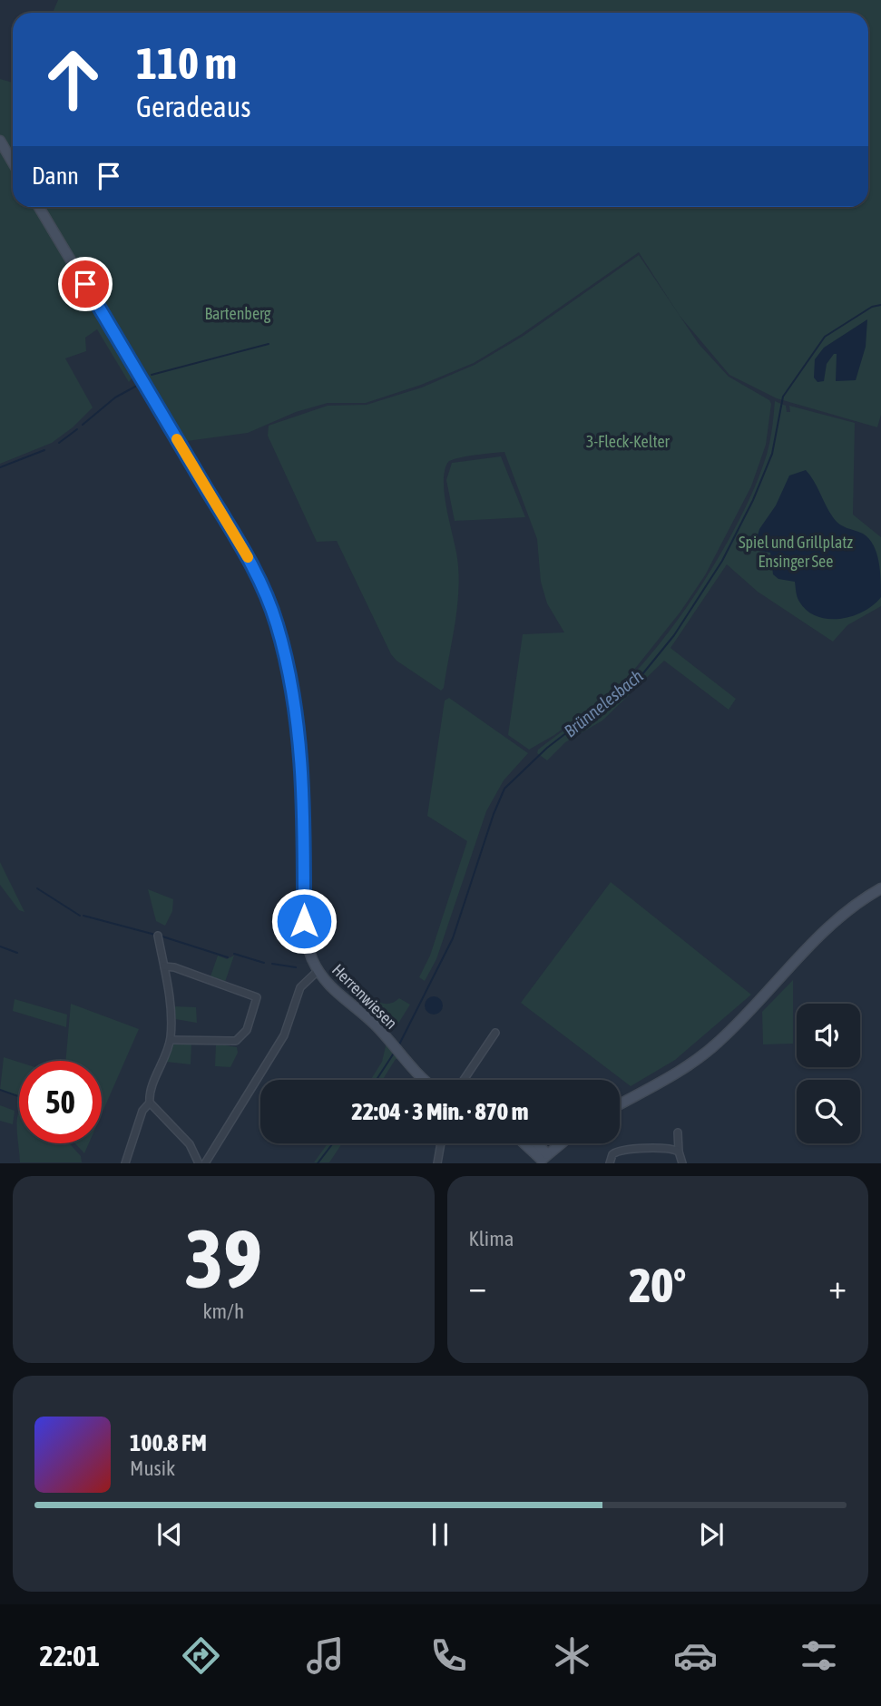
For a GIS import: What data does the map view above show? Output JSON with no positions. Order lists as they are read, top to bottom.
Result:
{
  "streets": {
    "main road": ["Herrenwiesen"]
  },
  "water": ["Brünnelesbach"],
  "parks": ["Bartenberg", "3-Fleck-Kelter", "Spiel und Grillplatz Ensinger See"],
  "page": {
    "turn": ["110 m", "Geradeaus"],
    "then": "Dann",
    "limit": "50",
    "trip": "22:04 · 3 Min. · 870 m",
    "tile": [
      ["39", "km/h"],
      "Klima"
    ],
    "heat": ["−", "20°", "+"],
    "song": ["100.8 FM", "Musik"],
    "tabs": "22:01"
  }
}
